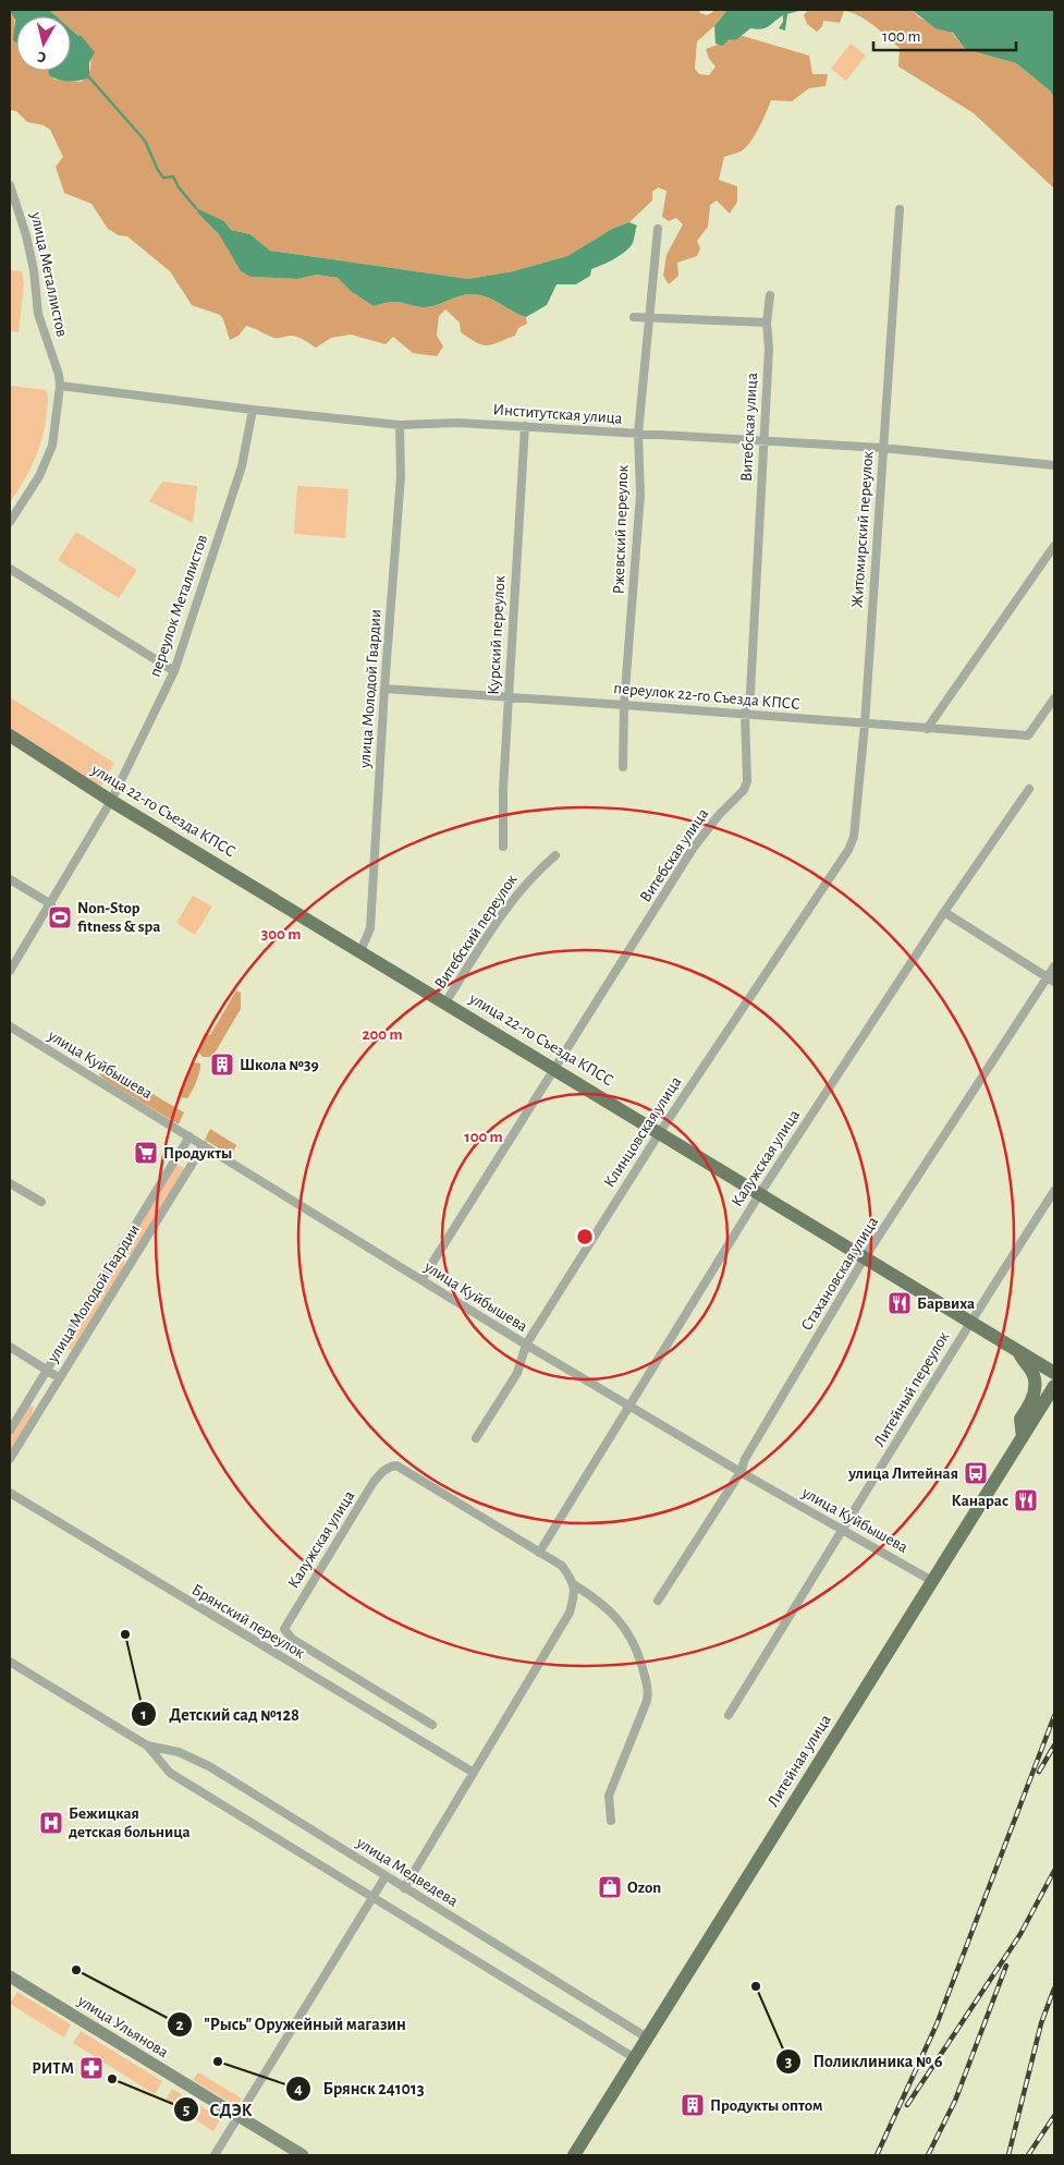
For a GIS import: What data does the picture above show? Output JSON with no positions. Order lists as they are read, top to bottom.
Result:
{
  "streets": {
    "main road": ["улица 22-го Съезда КПСС", "Литейная улица", "улица Ульянова"],
    "street": [
      "улица Металлистов",
      "Институтская улица",
      "Витебская улица",
      "Ржевский переулок",
      "Житомирский переулок",
      "переулок Металлистов",
      "Курский переулок",
      "улица Молодой Гвардии",
      "переулок 22-го Съезда КПСС",
      "Витебский переулок",
      "улица Куйбышева",
      "Клинцовская улица",
      "Калужская улица",
      "Стахановская улица",
      "Литейный переулок",
      "Брянский переулок",
      "улица Медведева"
    ]
  },
  "crossings": [
    ["улица Металлистов", "Институтская улица"],
    ["Институтская улица", "Витебская улица"],
    ["Институтская улица", "Ржевский переулок"],
    ["Институтская улица", "Житомирский переулок"],
    ["Институтская улица", "переулок Металлистов"],
    ["Институтская улица", "Курский переулок"],
    ["Институтская улица", "улица Молодой Гвардии"],
    ["Витебская улица", "переулок 22-го Съезда КПСС"],
    ["Витебская улица", "улица 22-го Съезда КПСС"],
    ["Витебская улица", "улица Куйбышева"],
    ["Ржевский переулок", "переулок 22-го Съезда КПСС"],
    ["Житомирский переулок", "переулок 22-го Съезда КПСС"],
    ["Житомирский переулок", "Клинцовская улица"],
    ["переулок Металлистов", "улица 22-го Съезда КПСС"],
    ["Курский переулок", "переулок 22-го Съезда КПСС"],
    ["улица Молодой Гвардии", "переулок 22-го Съезда КПСС"],
    ["улица Молодой Гвардии", "улица 22-го Съезда КПСС"],
    ["улица Молодой Гвардии", "улица Куйбышева"],
    ["улица 22-го Съезда КПСС", "Витебский переулок"],
    ["улица 22-го Съезда КПСС", "Клинцовская улица"],
    ["улица 22-го Съезда КПСС", "Калужская улица"],
    ["улица 22-го Съезда КПСС", "Стахановская улица"],
    ["улица 22-го Съезда КПСС", "Литейный переулок"],
    ["улица Куйбышева", "Клинцовская улица"],
    ["улица Куйбышева", "Калужская улица"],
    ["улица Куйбышева", "Стахановская улица"],
    ["улица Куйбышева", "Литейный переулок"],
    ["улица Куйбышева", "Литейная улица"],
    ["Литейная улица", "улица Медведева"]
  ],
  "places": {
    "sports": ["Non-Stop fitness & spa"],
    "building": ["Школа №39", "Продукты оптом"],
    "supermarket": ["Продукты"],
    "restaurant": ["Барвиха", "Канарас"],
    "bus stop": ["улица Литейная"],
    "other": [
      "Детский сад №128",
      "\"Рысь\" Оружейный магазин",
      "Поликлиника № 6",
      "Брянск 241013",
      "СДЭК"
    ],
    "hospital": ["Бежицкая детская больница"],
    "shop": ["Ozon"],
    "pharmacy": ["РИТМ"]
  },
  "scale_bar": "100 m",
  "north": "bottom",
  "rings": ["300 m", "200 m", "100 m"]
}
